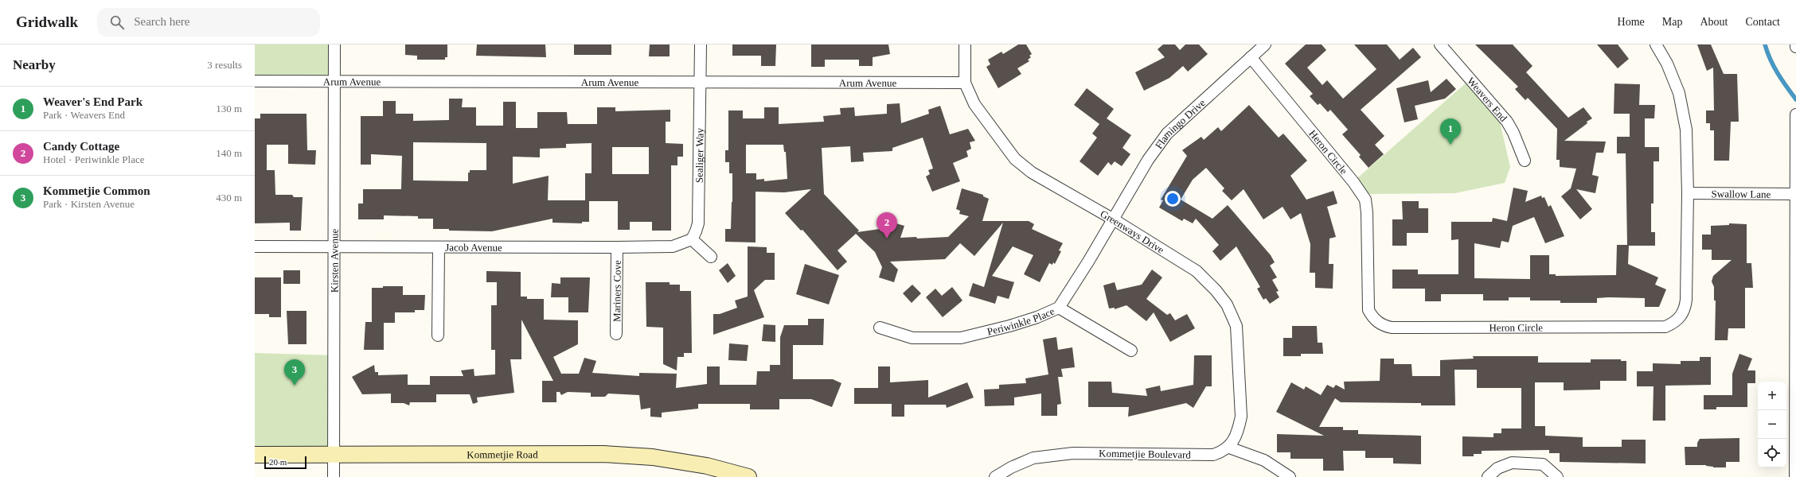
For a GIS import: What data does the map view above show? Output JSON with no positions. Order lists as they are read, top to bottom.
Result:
{
  "streets": {
    "main road": ["Kommetjie Road"],
    "street": [
      "Arum Avenue",
      "Weavers End",
      "Flamingo Drive",
      "Heron Circle",
      "Sealiger Way",
      "Swallow Lane",
      "Greenways Drive",
      "Jacob Avenue",
      "Kirsten Avenue",
      "Mariners Cove",
      "Periwinkle Place",
      "Kommetjie Boulevard"
    ]
  },
  "crossings": [
    ["Arum Avenue", "Sealiger Way"],
    ["Arum Avenue", "Greenways Drive"],
    ["Arum Avenue", "Kirsten Avenue"],
    ["Flamingo Drive", "Heron Circle"],
    ["Flamingo Drive", "Greenways Drive"],
    ["Flamingo Drive", "Periwinkle Place"],
    ["Heron Circle", "Swallow Lane"],
    ["Sealiger Way", "Jacob Avenue"],
    ["Greenways Drive", "Periwinkle Place"],
    ["Greenways Drive", "Kommetjie Boulevard"],
    ["Jacob Avenue", "Kirsten Avenue"],
    ["Jacob Avenue", "Mariners Cove"],
    ["Kirsten Avenue", "Kommetjie Road"]
  ],
  "scale_bar": "20 m",
  "page": {
    "header": "Gridwalk",
    "search": "Search here",
    "nav": [
      "Home",
      "Map",
      "About",
      "Contact"
    ],
    "heading": ["Nearby", "3 results"],
    "list": [
      {
        "mark": "1",
        "name": "Weaver's End Park",
        "note": "Park · Weavers End",
        "value": "130 m"
      },
      {
        "mark": "2",
        "name": "Candy Cottage",
        "note": "Hotel · Periwinkle Place",
        "value": "140 m"
      },
      {
        "mark": "3",
        "name": "Kommetjie Common",
        "note": "Park · Kirsten Avenue",
        "value": "430 m"
      }
    ],
    "pins": ["1", "2", "3"],
    "map_buttons": ["+", "−"],
    "scale": "20 m"
  }
}
